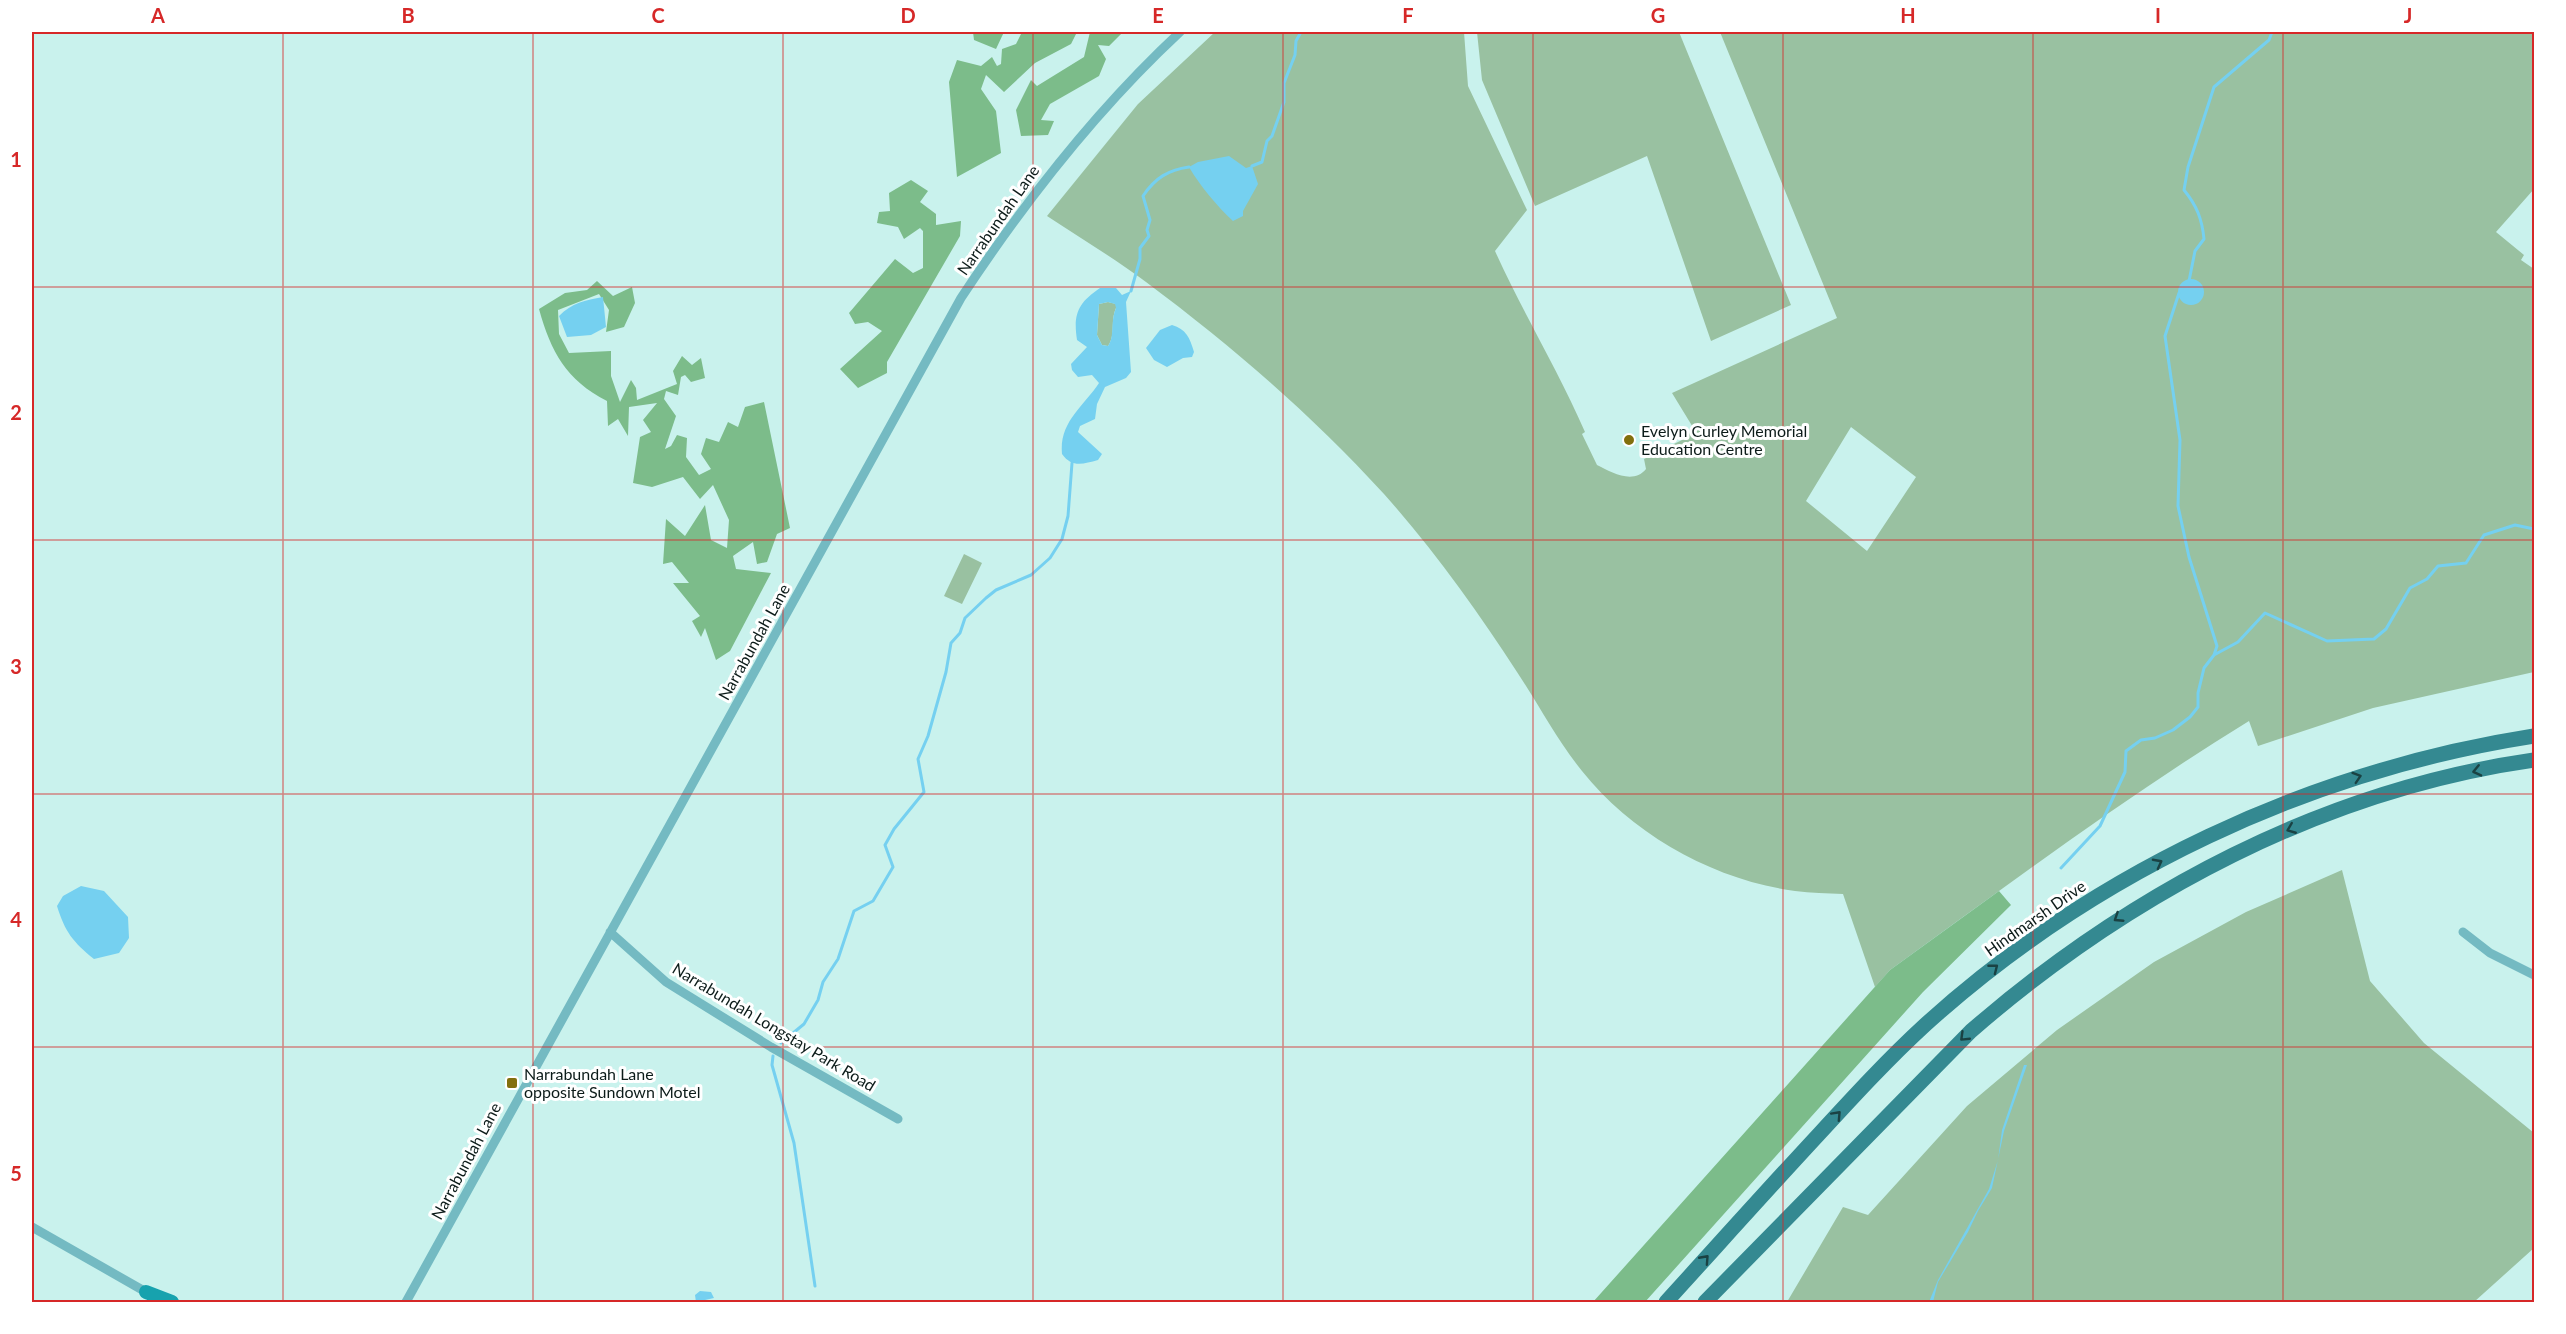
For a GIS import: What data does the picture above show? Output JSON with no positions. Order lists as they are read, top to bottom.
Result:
{
  "streets": {
    "main road": ["Hindmarsh Drive"],
    "street": ["Narrabundah Lane", "Narrabundah Longstay Park Road"]
  },
  "crossings": [
    ["Narrabundah Lane", "Narrabundah Longstay Park Road"]
  ],
  "places": {
    "other": ["Evelyn Curley Memorial Education Centre"],
    "transit": ["Narrabundah Lane opposite Sundown Motel"]
  },
  "grid": {
    "columns": [
      "A",
      "B",
      "C",
      "D",
      "E",
      "F",
      "G",
      "H",
      "I",
      "J"
    ],
    "rows": [
      "1",
      "2",
      "3",
      "4",
      "5"
    ]
  }
}
